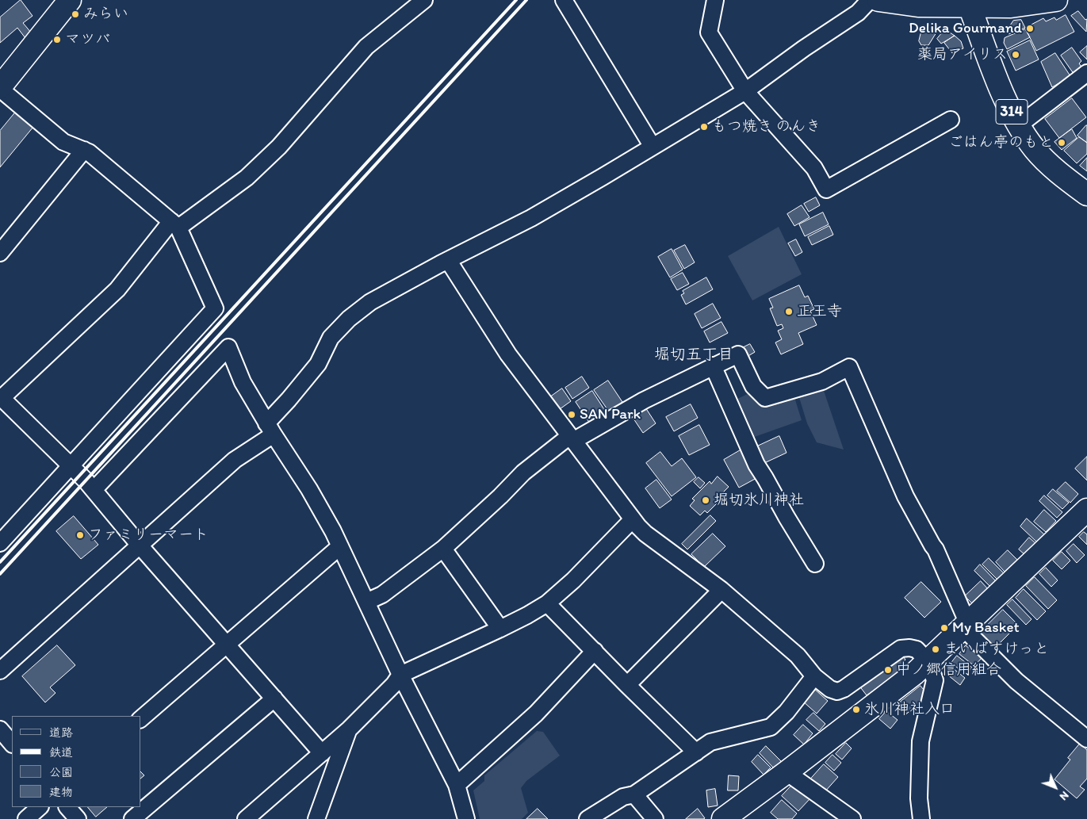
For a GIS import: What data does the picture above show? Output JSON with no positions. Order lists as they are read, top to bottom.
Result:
{
  "streets": {
    "street": ["314"]
  },
  "districts": ["堀切五丁目"],
  "places": [
    "みらい",
    "Delika Gourmand",
    "マツバ",
    "薬局アイリス",
    "もつ焼き のんき",
    "ごはん亭のもと",
    "正王寺",
    "SAN Park",
    "堀切氷川神社",
    "ファミリーマート",
    "My Basket",
    "まいばすけっと",
    "中ノ郷信用組合",
    "氷川神社入口"
  ],
  "legend": [
    "道路",
    "鉄道",
    "公園",
    "建物"
  ],
  "north": "bottom right"
}
